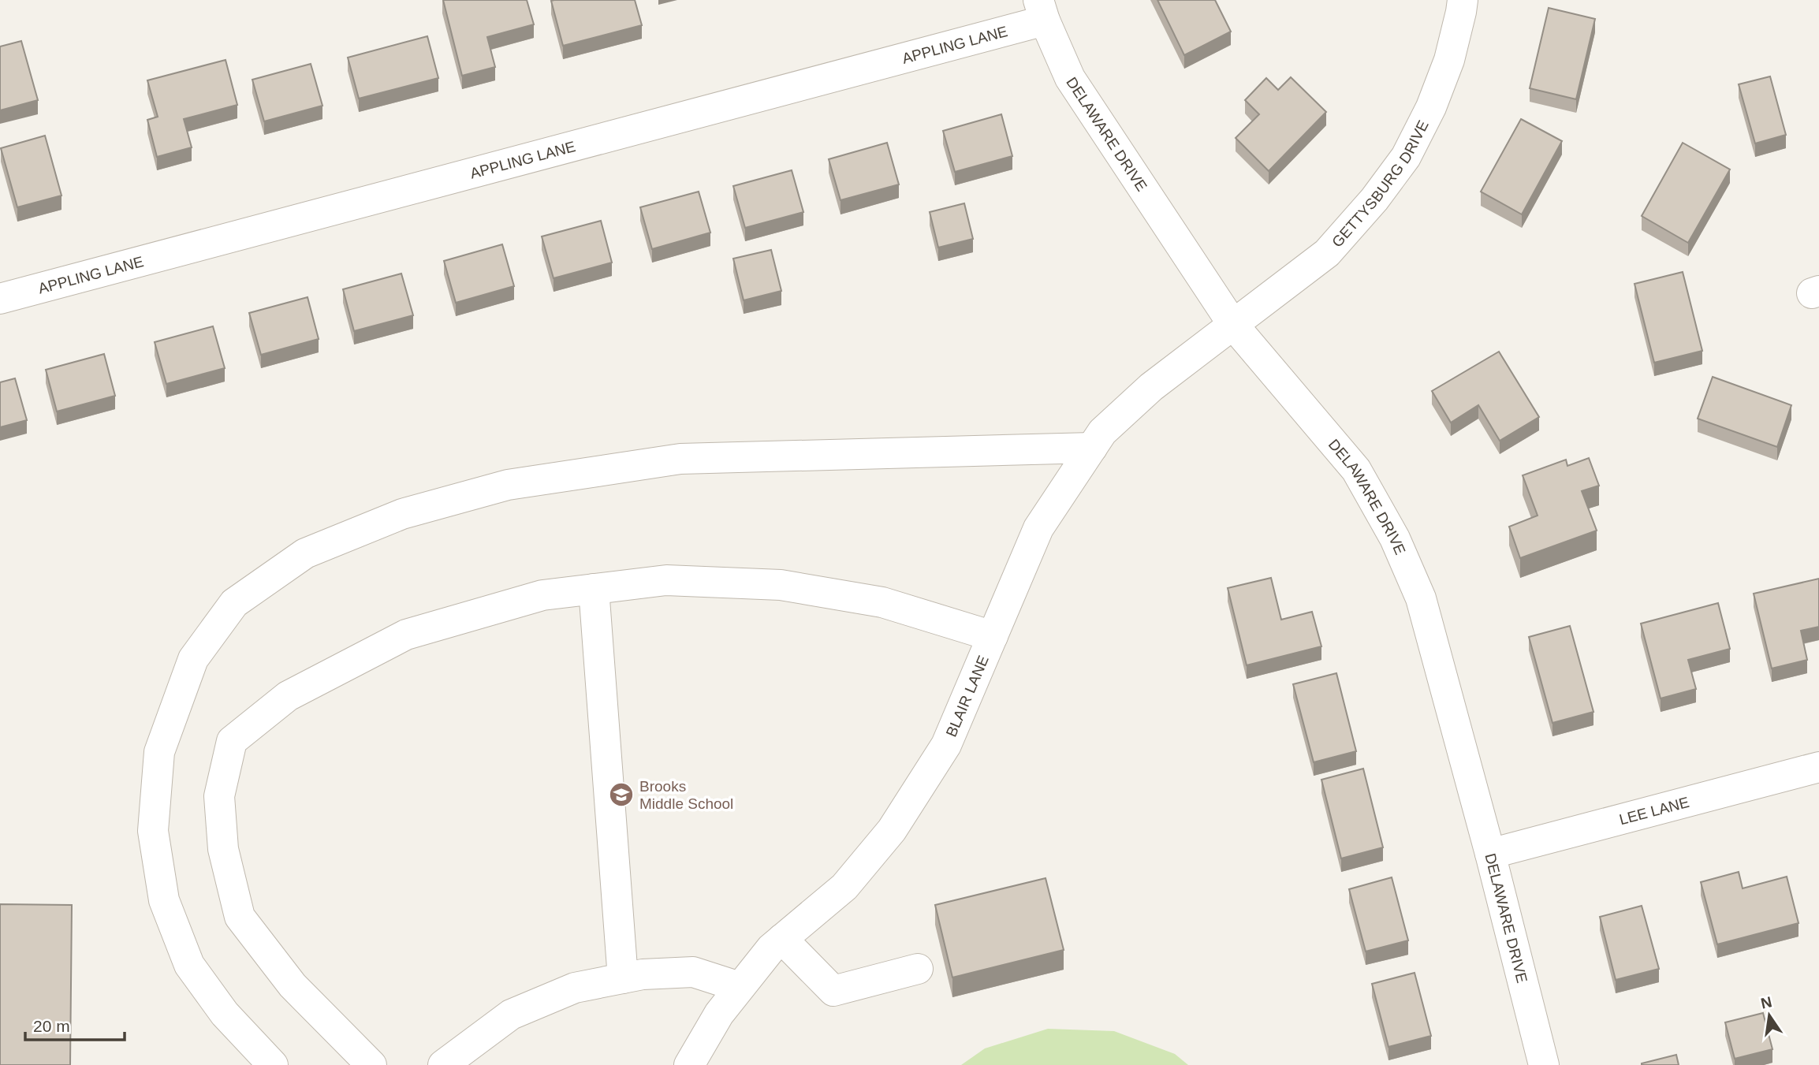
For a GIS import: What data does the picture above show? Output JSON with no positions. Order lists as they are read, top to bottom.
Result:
{
  "streets": {
    "street": [
      "APPLING LANE",
      "DELAWARE DRIVE",
      "GETTYSBURG DRIVE",
      "BLAIR LANE",
      "LEE LANE"
    ]
  },
  "crossings": [
    ["APPLING LANE", "DELAWARE DRIVE"],
    ["DELAWARE DRIVE", "GETTYSBURG DRIVE"],
    ["DELAWARE DRIVE", "BLAIR LANE"],
    ["DELAWARE DRIVE", "LEE LANE"],
    ["GETTYSBURG DRIVE", "BLAIR LANE"]
  ],
  "places": {
    "school or university": ["Brooks Middle School"]
  },
  "scale_bar": "20 m",
  "north": "top"
}
